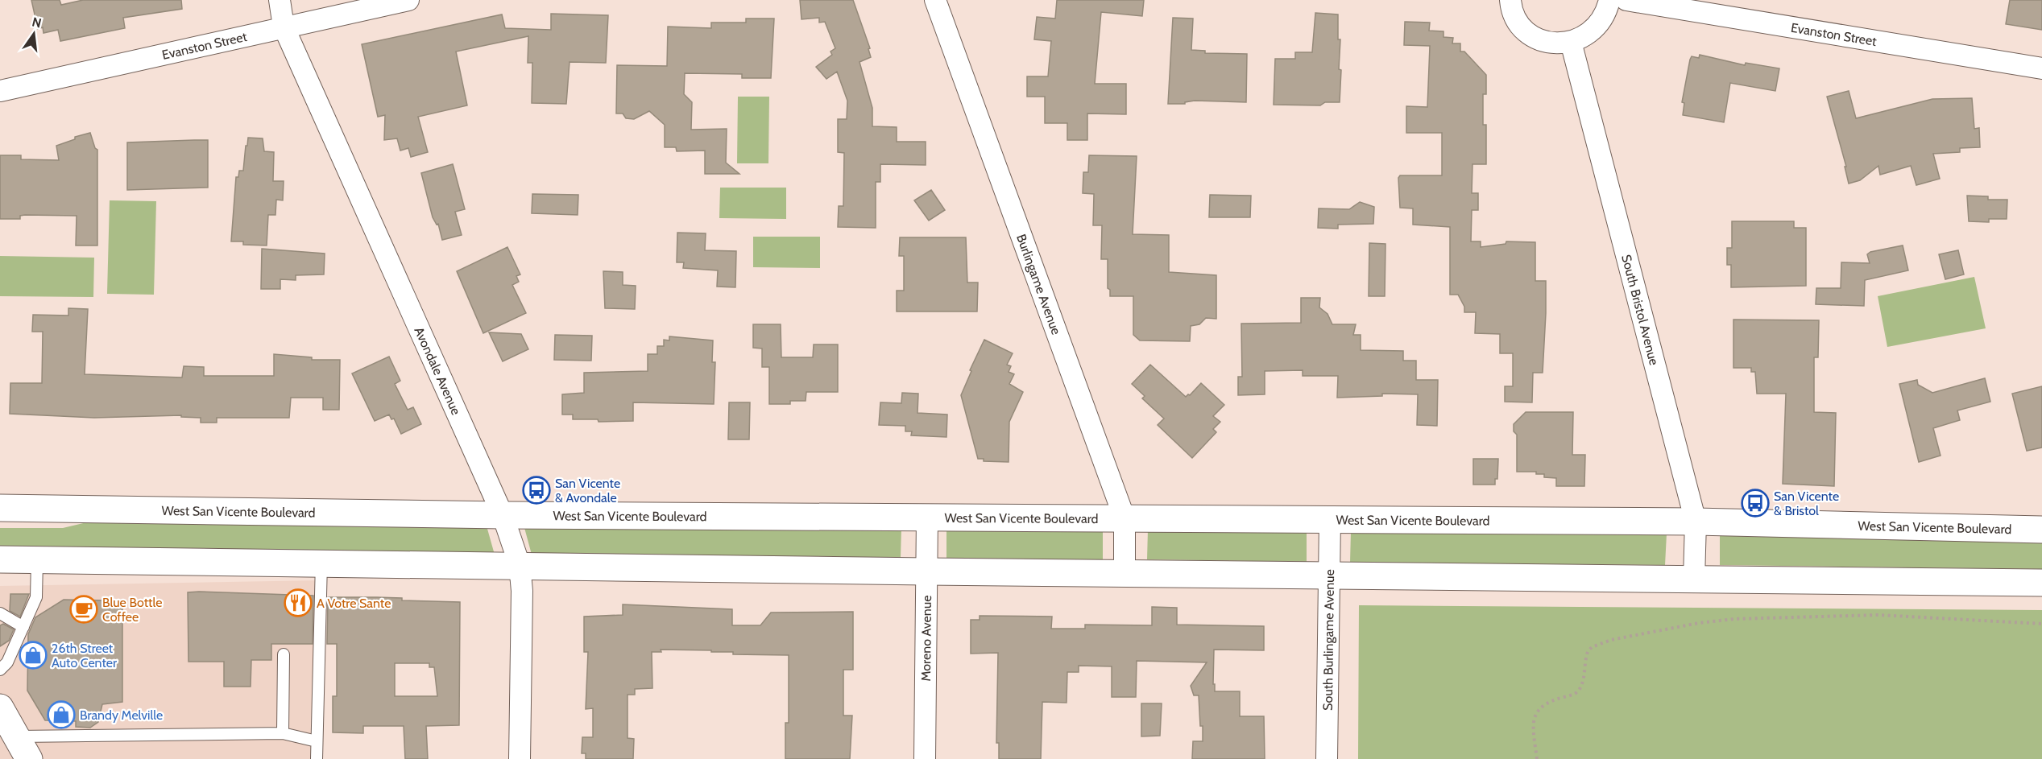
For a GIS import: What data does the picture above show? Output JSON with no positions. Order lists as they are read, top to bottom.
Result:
{
  "streets": {
    "main road": ["West San Vicente Boulevard"],
    "street": [
      "Evanston Street",
      "Burlingame Avenue",
      "South Bristol Avenue",
      "Avondale Avenue",
      "Moreno Avenue",
      "South Burlingame Avenue"
    ]
  },
  "crossings": [
    ["Evanston Street", "Avondale Avenue"],
    ["Burlingame Avenue", "West San Vicente Boulevard"],
    ["South Bristol Avenue", "West San Vicente Boulevard"],
    ["Avondale Avenue", "West San Vicente Boulevard"],
    ["West San Vicente Boulevard", "Moreno Avenue"],
    ["West San Vicente Boulevard", "South Burlingame Avenue"]
  ],
  "places": {
    "bus stop": ["San Vicente & Avondale", "San Vicente & Bristol"],
    "restaurant": ["A Votre Sante"],
    "cafe": ["Blue Bottle Coffee"],
    "shop": ["26th Street Auto Center", "Brandy Melville"]
  },
  "north": "top"
}
